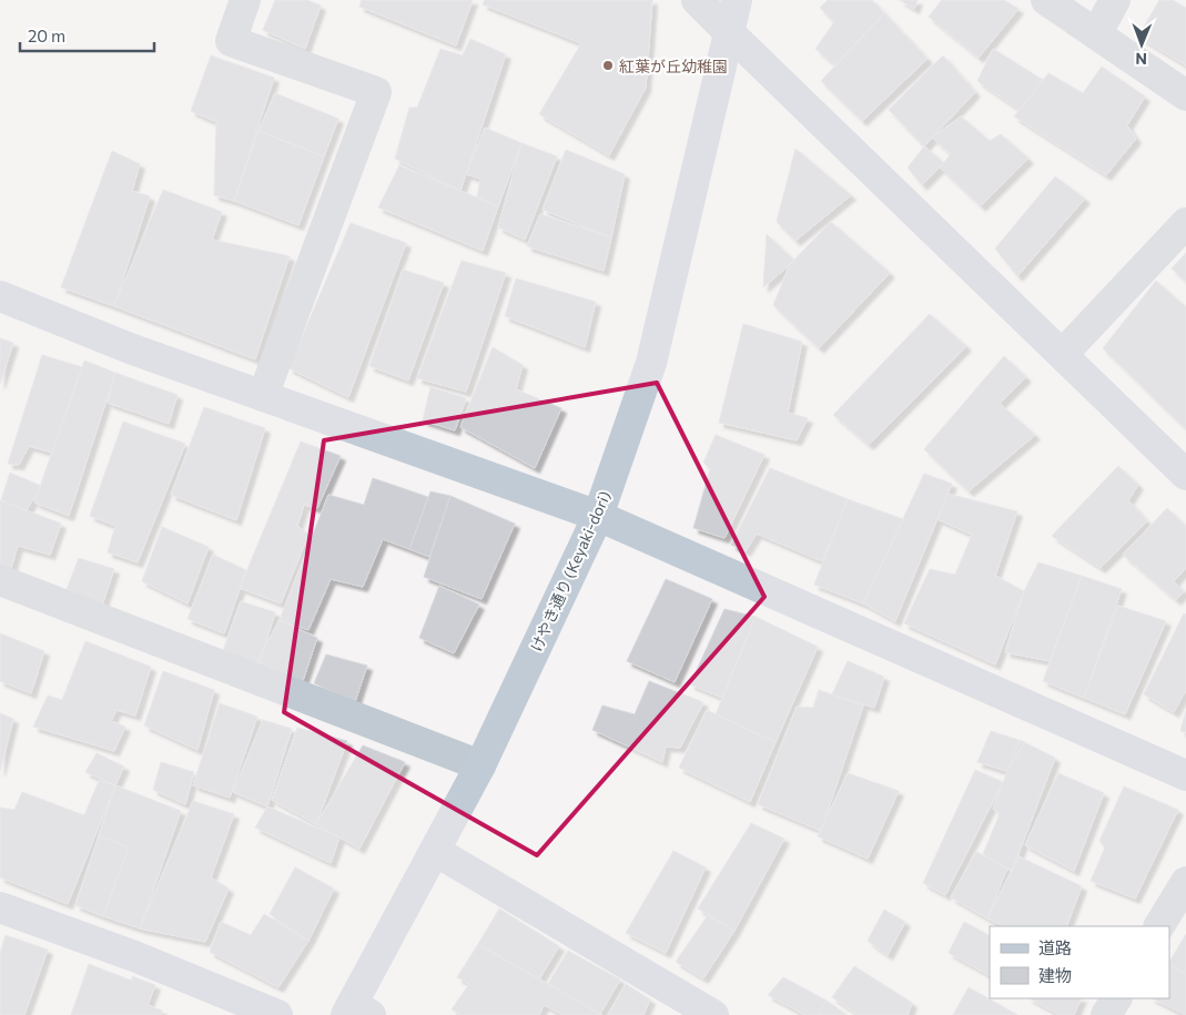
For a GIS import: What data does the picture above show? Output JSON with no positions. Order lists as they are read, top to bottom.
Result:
{
  "streets": {
    "street": ["けやき通り (Keyaki-dori)"]
  },
  "places": ["紅葉が丘幼稚園"],
  "legend": ["道路", "建物"],
  "scale_bar": "20 m",
  "north": "bottom"
}
